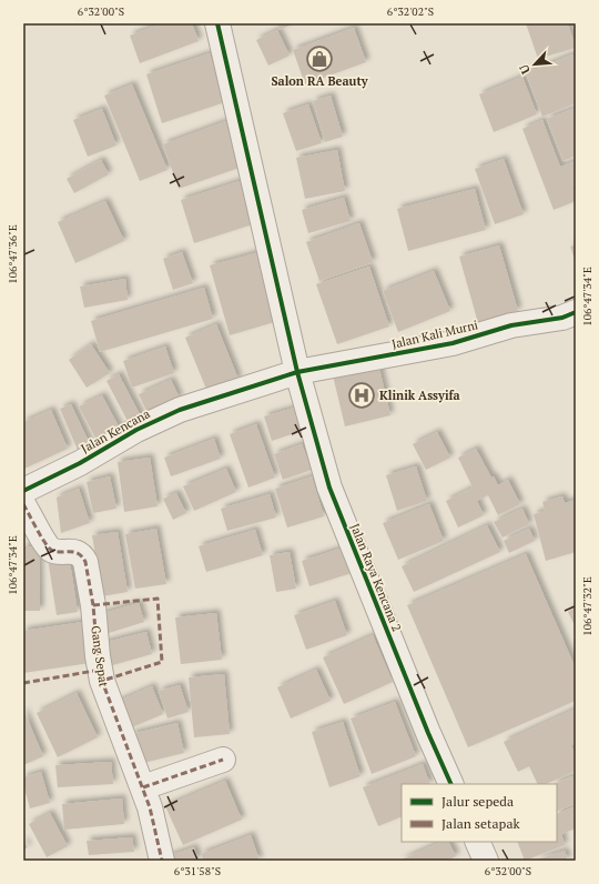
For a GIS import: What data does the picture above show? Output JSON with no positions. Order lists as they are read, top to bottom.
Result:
{
  "streets": {
    "street": [
      "Jalan Kali Murni",
      "Jalan Kencana",
      "Jalan Raya Kencana 2",
      "Gang Sepat"
    ]
  },
  "crossings": [
    ["Jalan Kali Murni", "Jalan Kencana"],
    ["Jalan Kali Murni", "Jalan Raya Kencana 2"],
    ["Jalan Kencana", "Jalan Raya Kencana 2"]
  ],
  "places": {
    "shop": ["Salon RA Beauty"],
    "hospital": ["Klinik Assyifa"]
  },
  "legend": ["Jalur sepeda", "Jalan setapak"],
  "north": "bottom left",
  "coordinates": [
    "6°32'00\"S",
    "6°32'02\"S",
    "106°47'36\"E",
    "106°47'34\"E",
    "106°47'32\"E",
    "6°31'58\"S"
  ]
}
